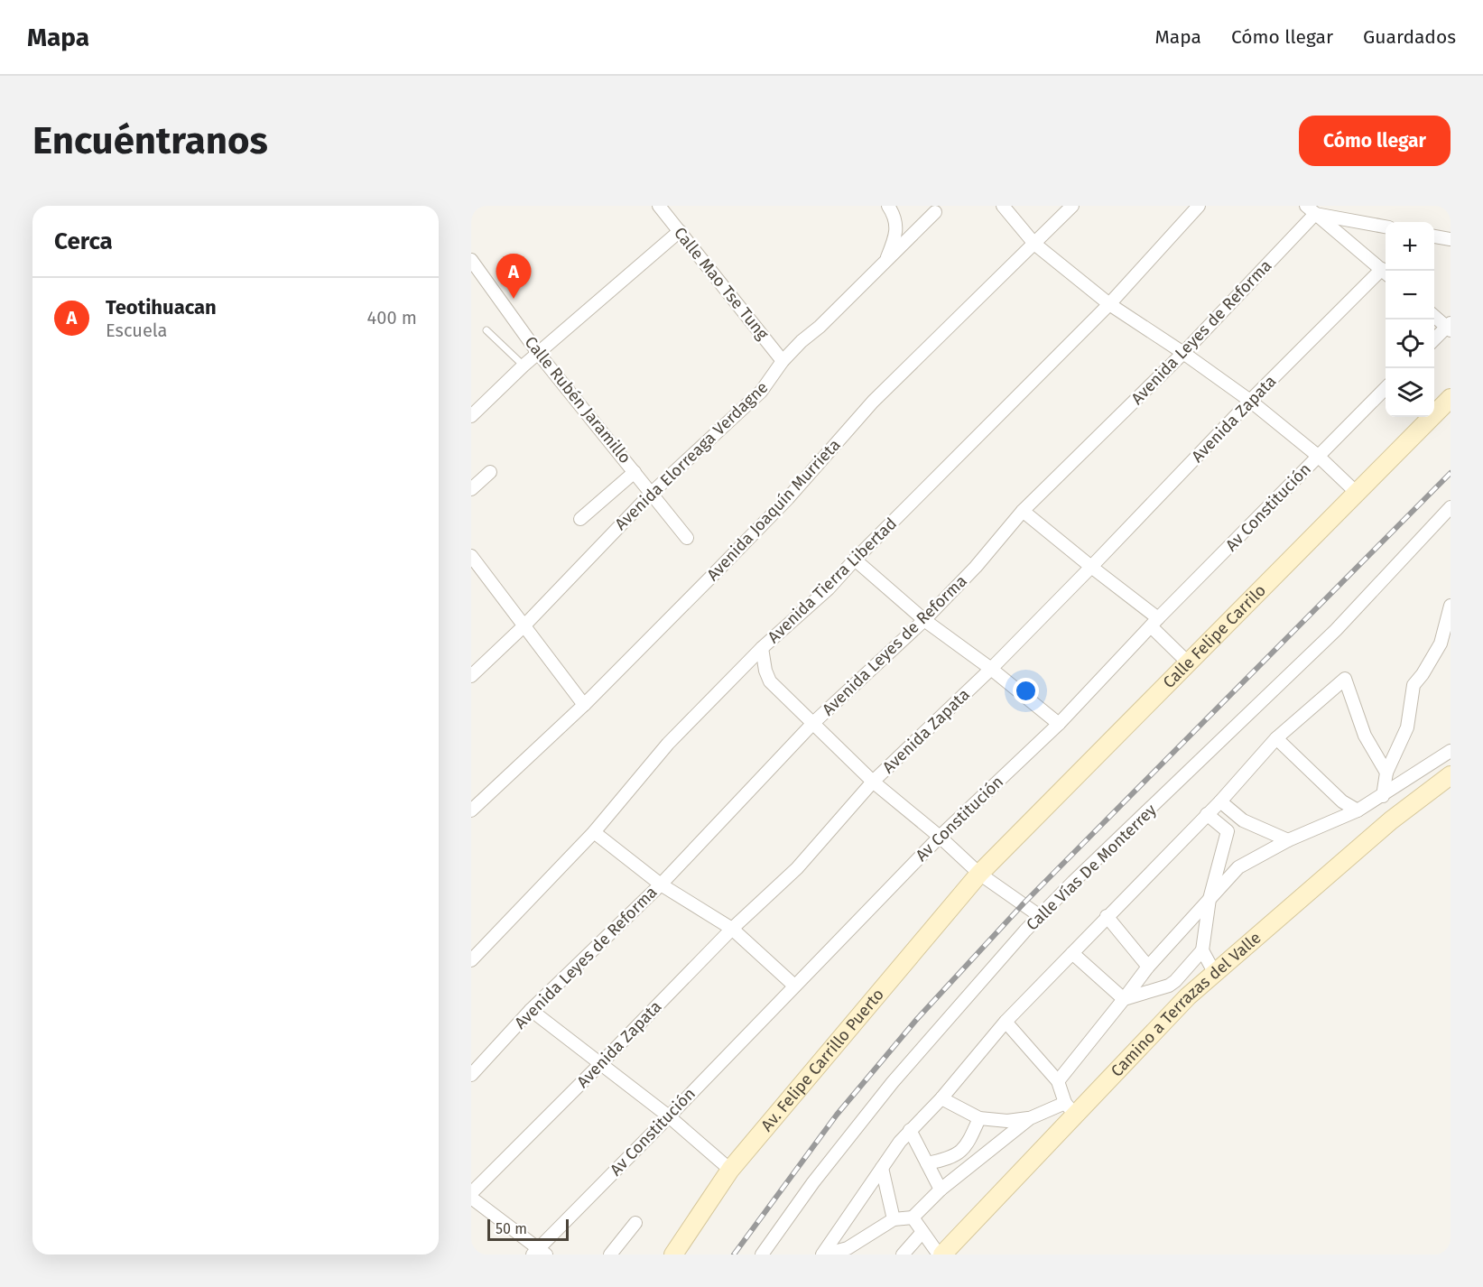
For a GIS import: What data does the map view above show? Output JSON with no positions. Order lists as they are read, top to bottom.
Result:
{
  "streets": {
    "street": [
      "Calle Mao Tse Tung",
      "Avenida Leyes de Reforma",
      "Calle Rubén Jaramillo",
      "Avenida Zapata",
      "Avenida Elorreaga Verdagne",
      "Av Constitución",
      "Avenida Joaquín Murrieta",
      "Avenida Tierra Libertad",
      "Calle Felipe Carrilo",
      "Calle Vías De Monterrey",
      "Camino a Terrazas del Valle",
      "Av. Felipe Carrillo Puerto"
    ]
  },
  "crossings": [
    ["Calle Mao Tse Tung", "Avenida Elorreaga Verdagne"],
    ["Calle Rubén Jaramillo", "Avenida Elorreaga Verdagne"],
    ["Calle Felipe Carrilo", "Av. Felipe Carrillo Puerto"]
  ],
  "scale_bar": "50 m",
  "page": {
    "header": "Mapa",
    "nav": ["Mapa", "Cómo llegar", "Guardados"],
    "buttons": "Cómo llegar",
    "title": "Encuéntranos",
    "heading": "Cerca",
    "map_buttons": ["+", "−"],
    "pins": "A",
    "list": [
      {
        "mark": "A",
        "name": "Teotihuacan",
        "note": "Escuela",
        "value": "400 m"
      }
    ],
    "scale": "50 m"
  }
}
